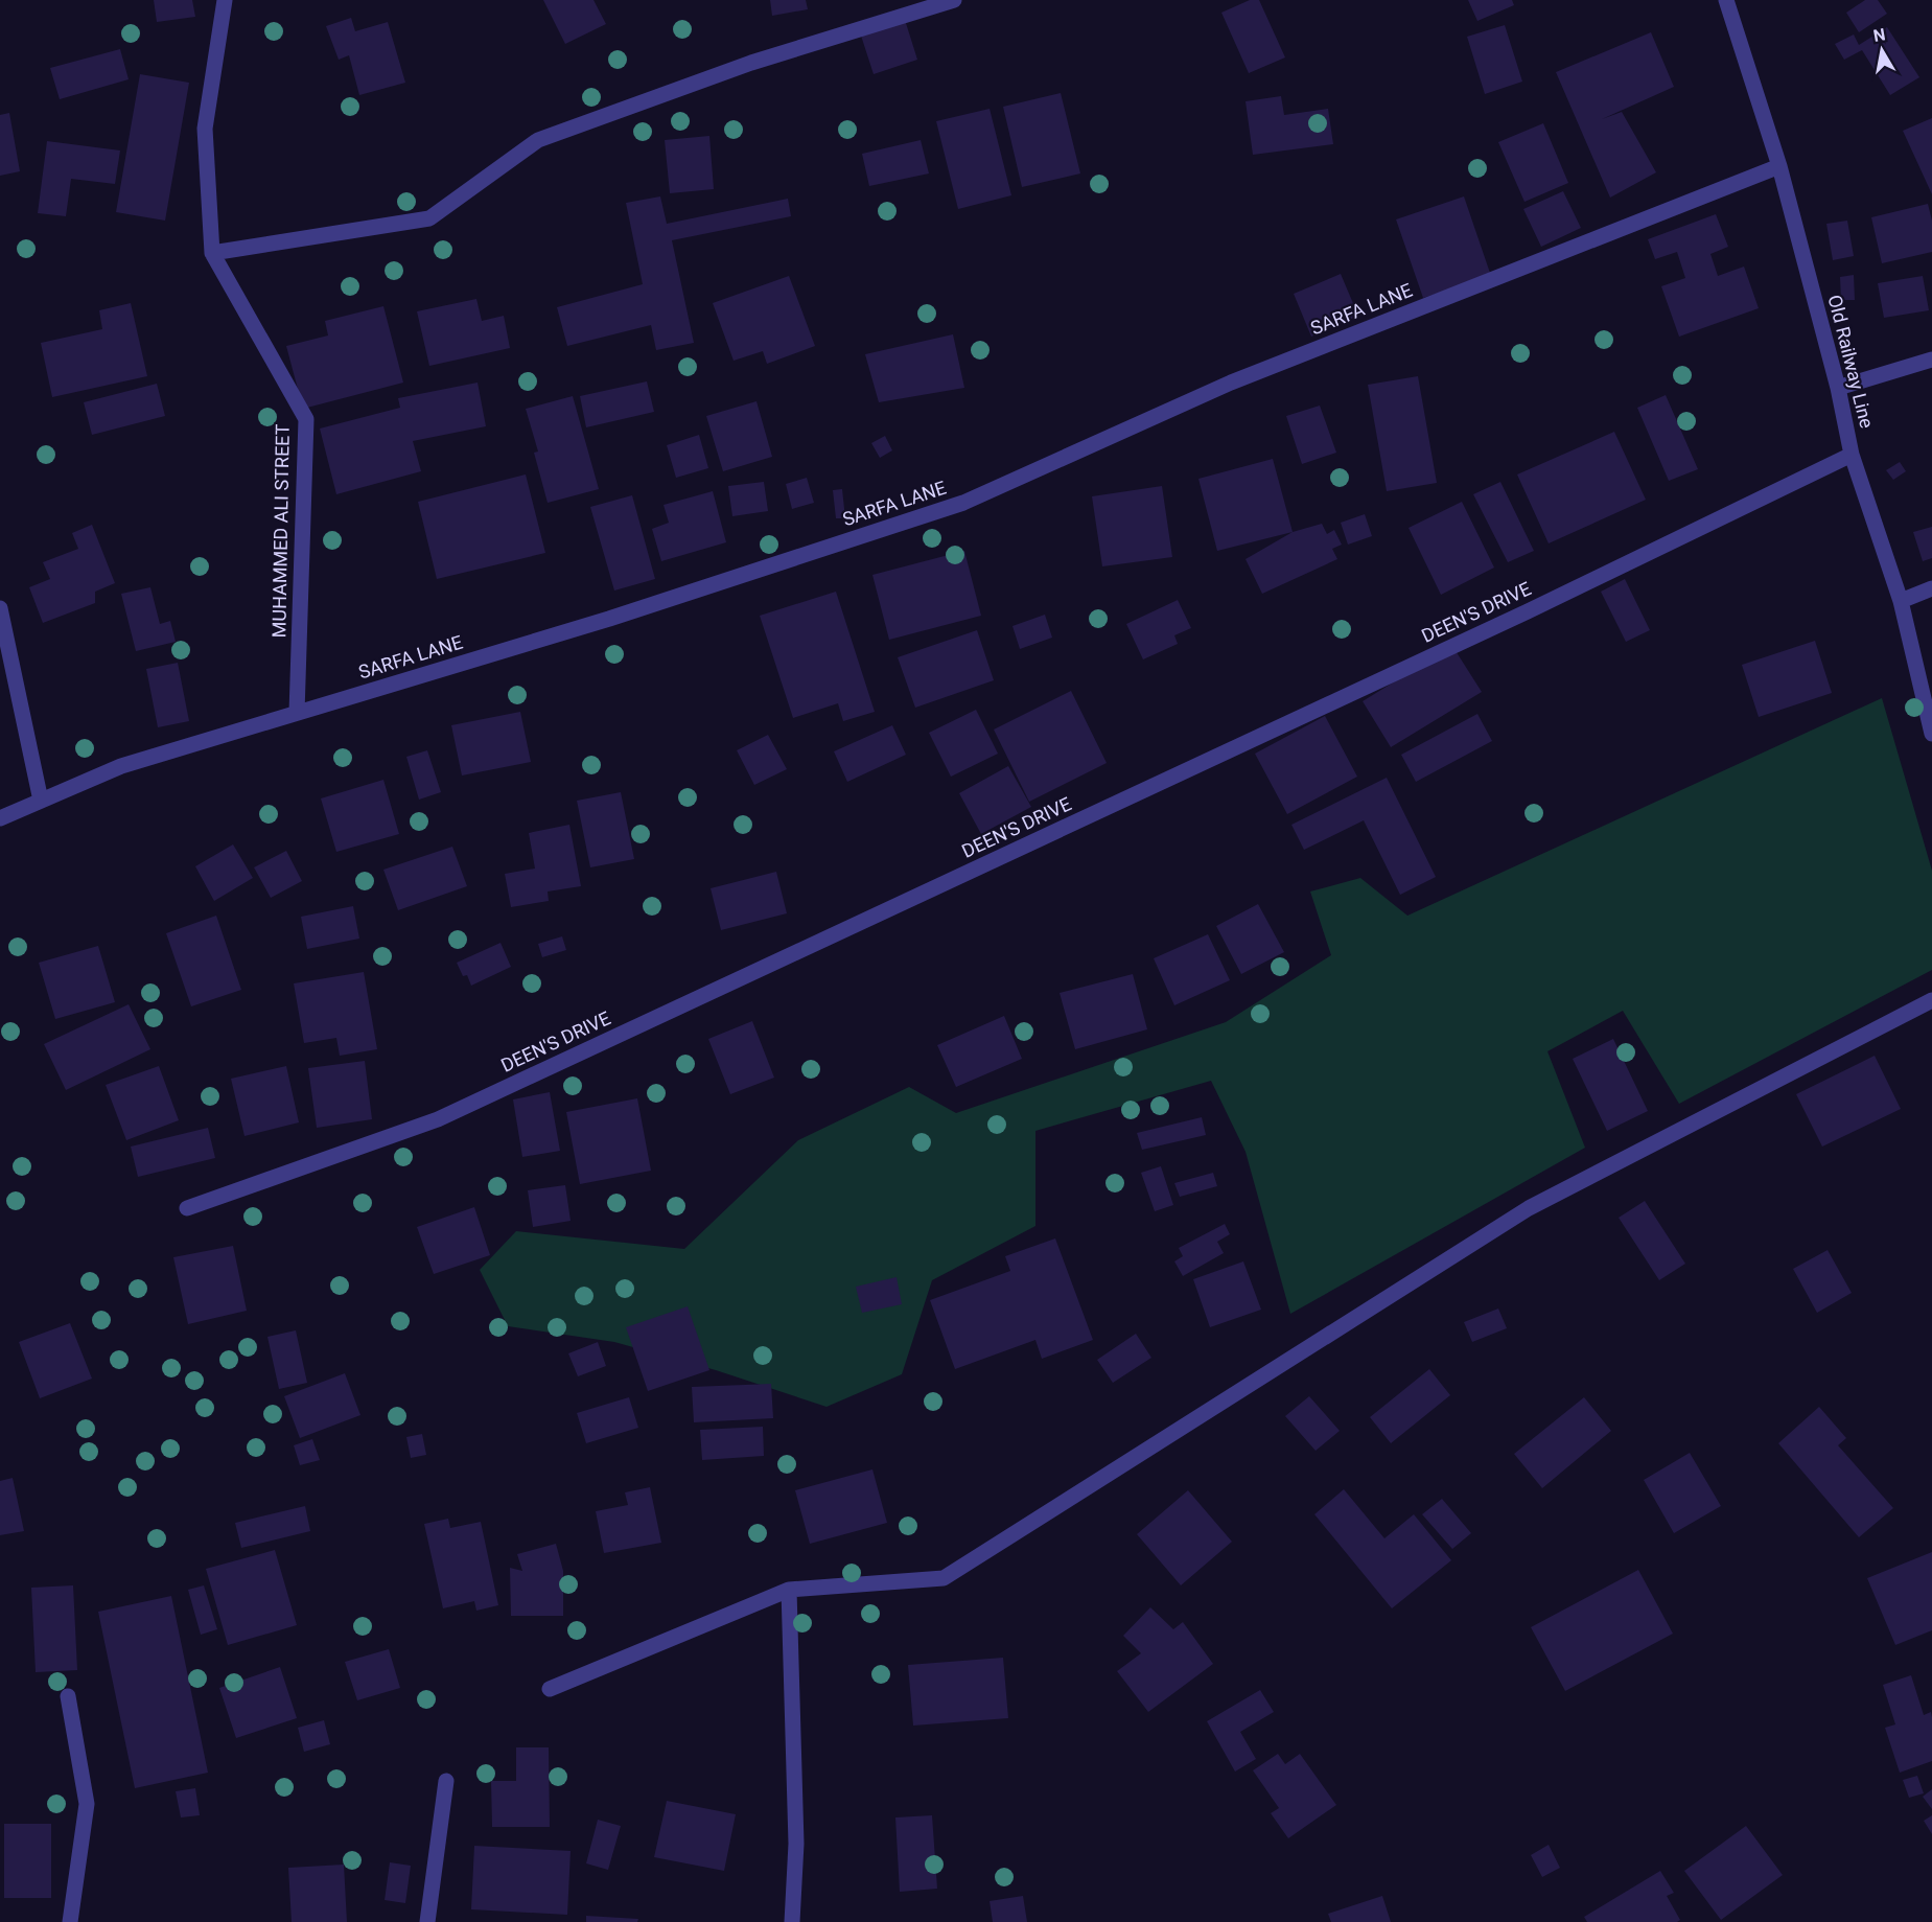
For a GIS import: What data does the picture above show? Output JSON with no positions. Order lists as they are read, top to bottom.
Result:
{
  "streets": {
    "street": [
      "SARFA LANE",
      "Old Railway Line",
      "MUHAMMED ALI STREET",
      "DEEN'S DRIVE"
    ]
  },
  "crossings": [
    ["SARFA LANE", "Old Railway Line"],
    ["SARFA LANE", "MUHAMMED ALI STREET"],
    ["Old Railway Line", "DEEN'S DRIVE"]
  ],
  "north": "top"
}
